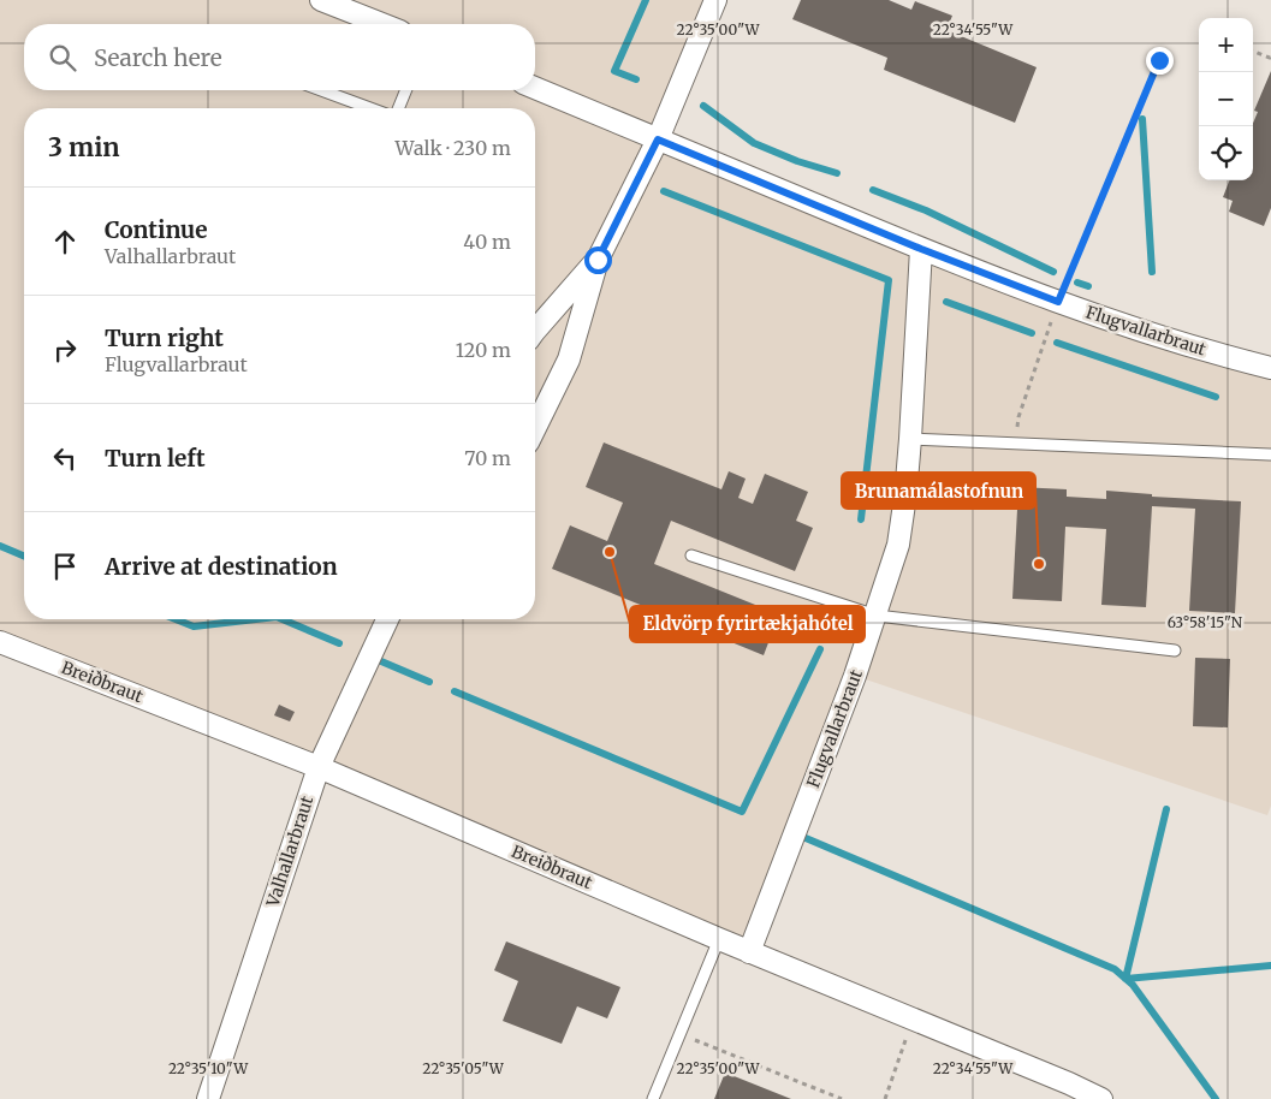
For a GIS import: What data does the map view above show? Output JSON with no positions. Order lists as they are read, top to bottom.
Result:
{
  "streets": {
    "street": ["Flugvallarbraut", "Breiðbraut", "Valhallarbraut"]
  },
  "crossings": [
    ["Flugvallarbraut", "Breiðbraut"],
    ["Breiðbraut", "Valhallarbraut"]
  ],
  "places": ["Eldvörp fyrirtækjahótel", "Brunamálastofnun"],
  "page": {
    "map_buttons": ["+", "−"],
    "search": "Search here",
    "heading": ["3 min", "Walk · 230 m"],
    "list": [
      ["Continue", "Valhallarbraut", "40 m"],
      ["Turn right", "Flugvallarbraut", "120 m"],
      ["Turn left", "70 m"],
      "Arrive at destination"
    ]
  },
  "coordinates": [
    "22°35'00\"W",
    "22°34'55\"W",
    "63°58'15\"N",
    "22°35'10\"W",
    "22°35'05\"W"
  ]
}
